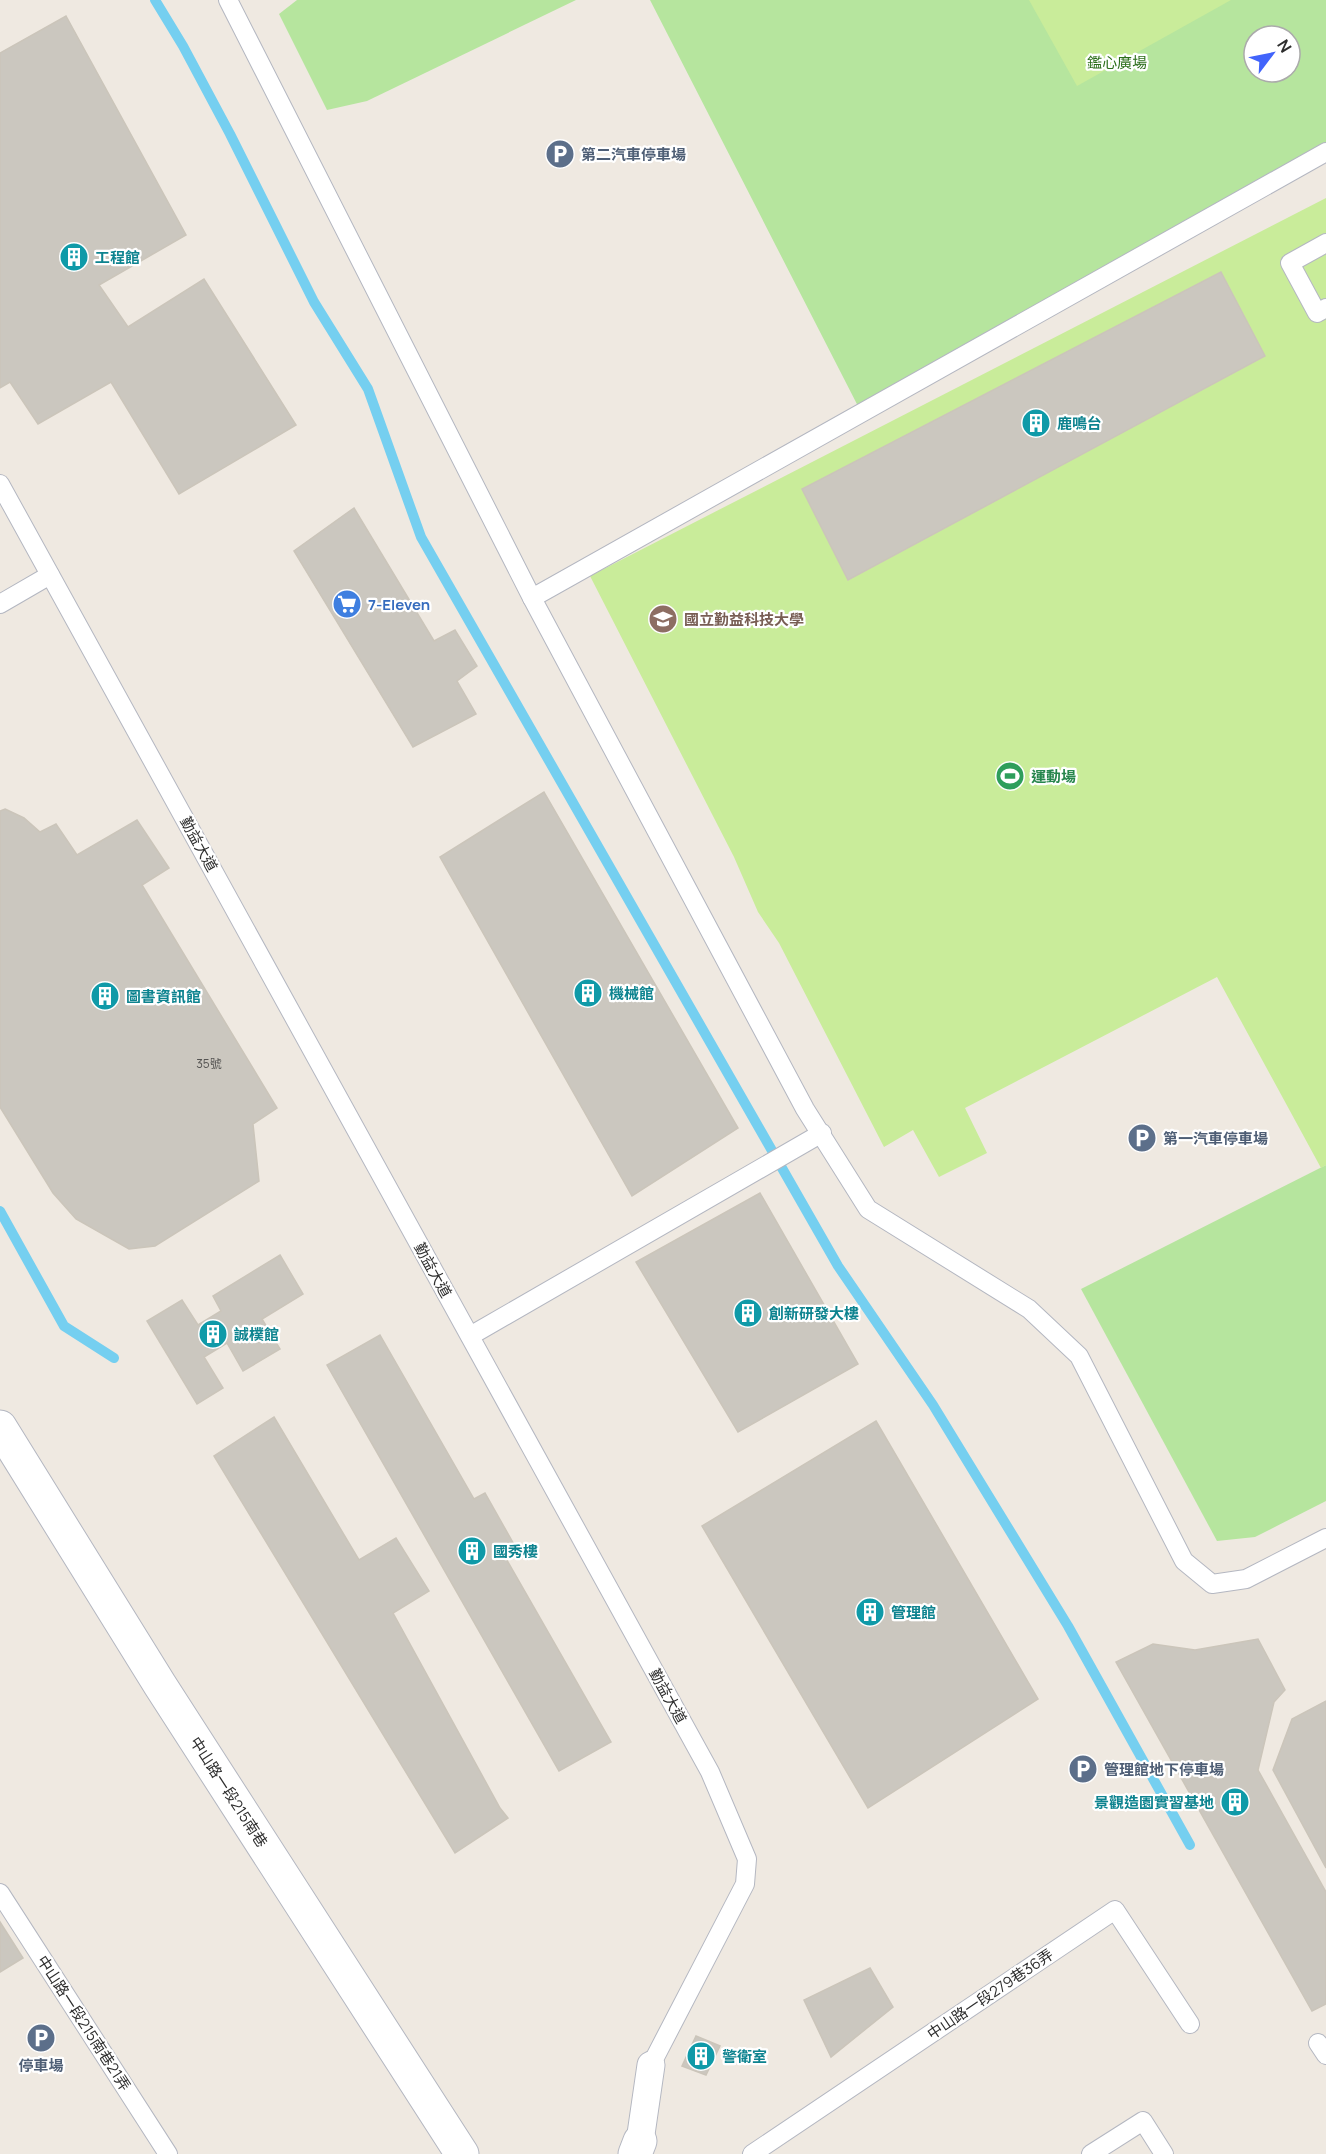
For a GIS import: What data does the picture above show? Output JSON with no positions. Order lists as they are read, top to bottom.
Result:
{
  "streets": {
    "street": ["中山路一段215南巷"],
    "lane": ["勤益大道", "中山路一段279巷36弄", "中山路一段215南巷21弄"]
  },
  "parks": ["鑑心廣場"],
  "places": {
    "parking": [
      "第二汽車停車場",
      "第一汽車停車場",
      "管理館地下停車場",
      "停車場"
    ],
    "building": [
      "工程館",
      "鹿鳴台",
      "機械館",
      "圖書資訊館",
      "創新研發大樓",
      "誠樸館",
      "國秀樓",
      "管理館",
      "景觀造園實習基地",
      "警衛室"
    ],
    "supermarket": ["7-Eleven"],
    "school or university": ["國立勤益科技大學"],
    "sports": ["運動場"]
  },
  "house_numbers": ["35號"],
  "north": "top right"
}
